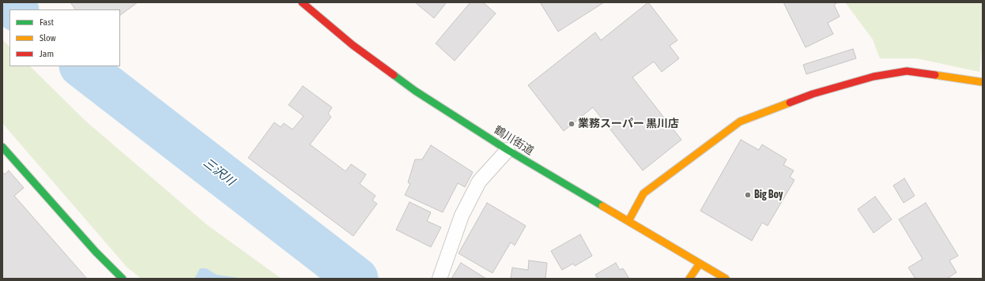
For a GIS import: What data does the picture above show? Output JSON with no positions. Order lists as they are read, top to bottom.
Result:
{
  "streets": {
    "street": ["鶴川街道"]
  },
  "water": ["三沢川"],
  "places": ["業務スーパー 黒川店", "Big Boy"],
  "legend": ["Fast", "Slow", "Jam"]
}
